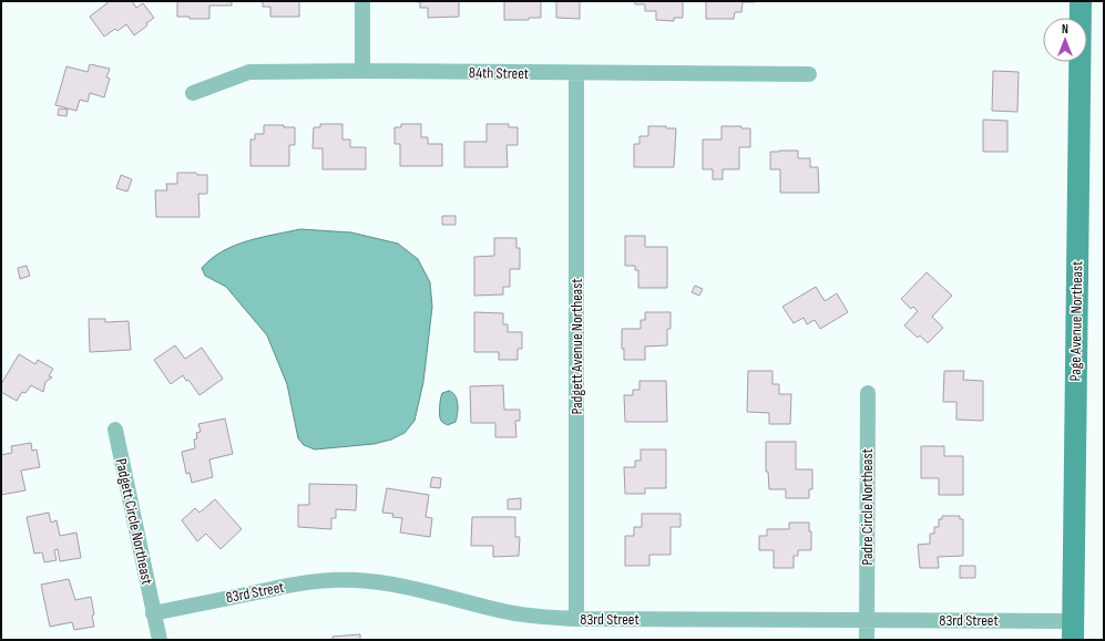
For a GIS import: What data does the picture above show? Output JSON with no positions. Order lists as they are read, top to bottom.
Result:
{
  "streets": {
    "street": [
      "84th Street",
      "Page Avenue Northeast",
      "Padgett Avenue Northeast",
      "Padre Circle Northeast",
      "Padgett Circle Northeast",
      "83rd Street"
    ]
  },
  "crossings": [
    ["84th Street", "Padgett Avenue Northeast"],
    ["Page Avenue Northeast", "83rd Street"],
    ["Padgett Avenue Northeast", "83rd Street"],
    ["Padre Circle Northeast", "83rd Street"],
    ["Padgett Circle Northeast", "83rd Street"]
  ],
  "north": "top"
}
